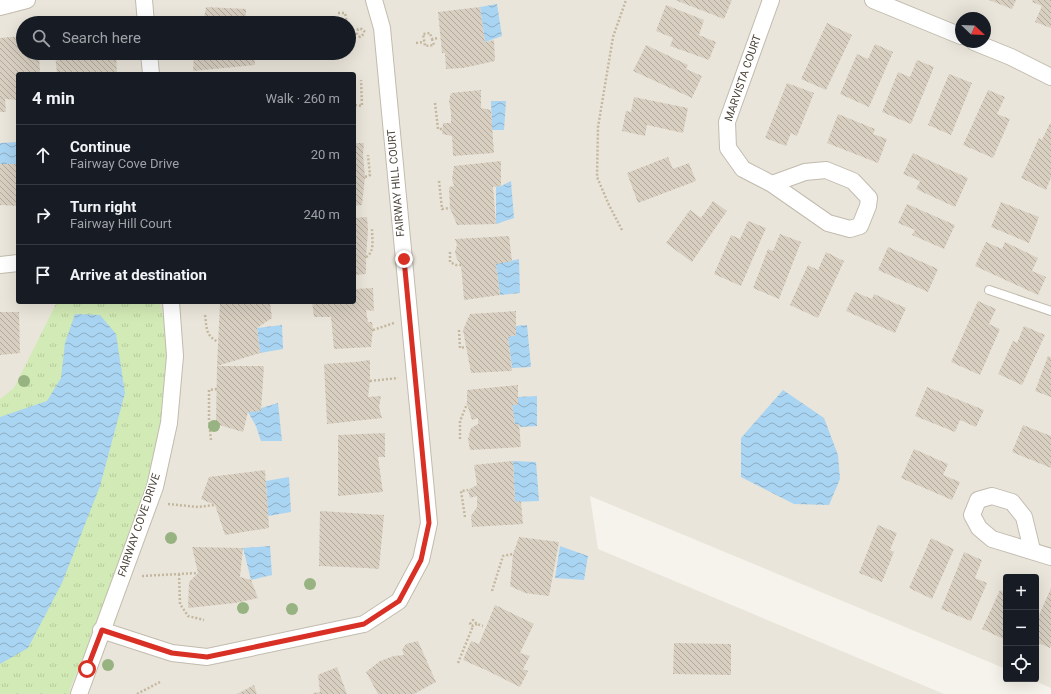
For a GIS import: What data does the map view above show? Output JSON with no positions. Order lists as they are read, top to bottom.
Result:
{
  "streets": {
    "street": ["MARVISTA COURT", "FAIRWAY HILL COURT", "FAIRWAY COVE DRIVE"]
  },
  "crossings": [
    ["FAIRWAY HILL COURT", "FAIRWAY COVE DRIVE"]
  ],
  "north": "bottom right",
  "page": {
    "search": "Search here",
    "heading": ["4 min", "Walk · 260 m"],
    "list": [
      ["Continue", "Fairway Cove Drive", "20 m"],
      ["Turn right", "Fairway Hill Court", "240 m"],
      "Arrive at destination"
    ],
    "map_buttons": ["+", "−"]
  }
}
